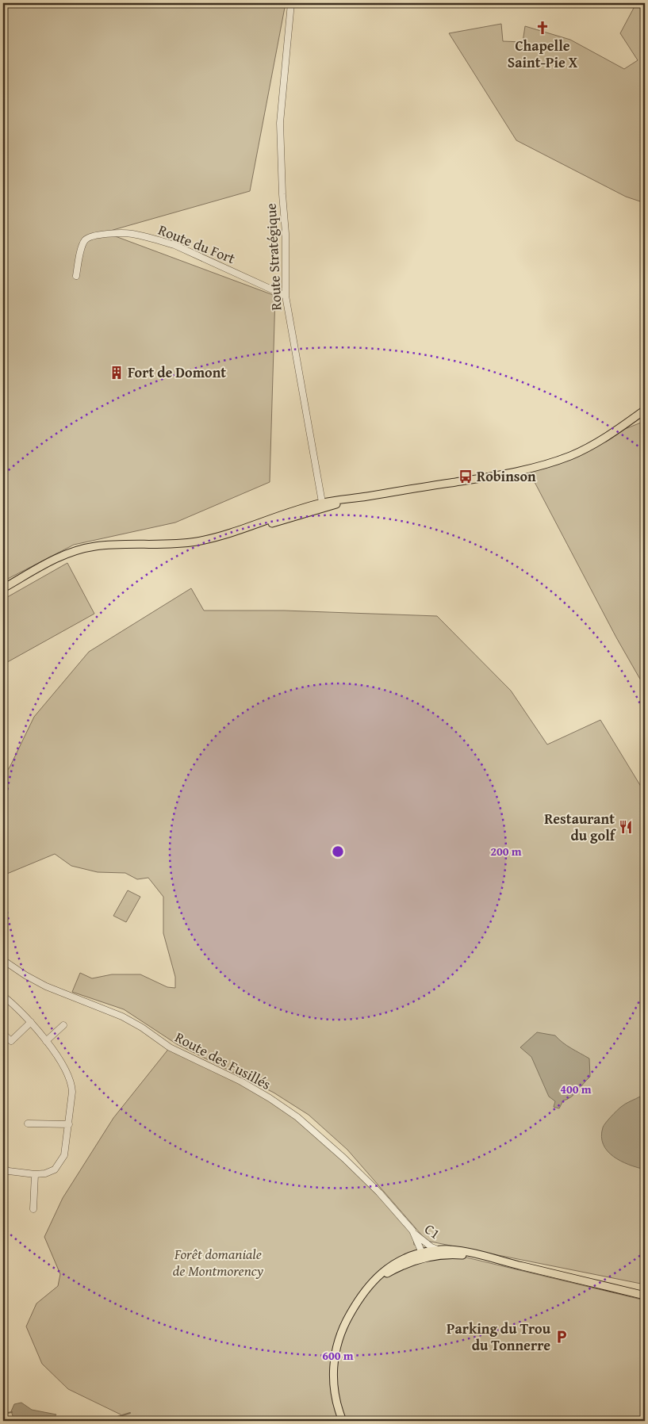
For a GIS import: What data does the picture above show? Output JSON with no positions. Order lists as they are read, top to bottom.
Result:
{
  "streets": {
    "street": [
      "Route du Fort",
      "Route Stratégique",
      "Route des Fusillés",
      "C1"
    ]
  },
  "crossings": [
    ["Route du Fort", "Route Stratégique"],
    ["Route des Fusillés", "C1"]
  ],
  "parks": ["Forêt domaniale de Montmorency"],
  "places": {
    "church": ["Chapelle Saint-Pie X"],
    "building": ["Fort de Domont"],
    "bus stop": ["Robinson"],
    "restaurant": ["Restaurant du golf"],
    "parking": ["Parking du Trou du Tonnerre"]
  },
  "rings": ["200 m", "400 m", "600 m"]
}
